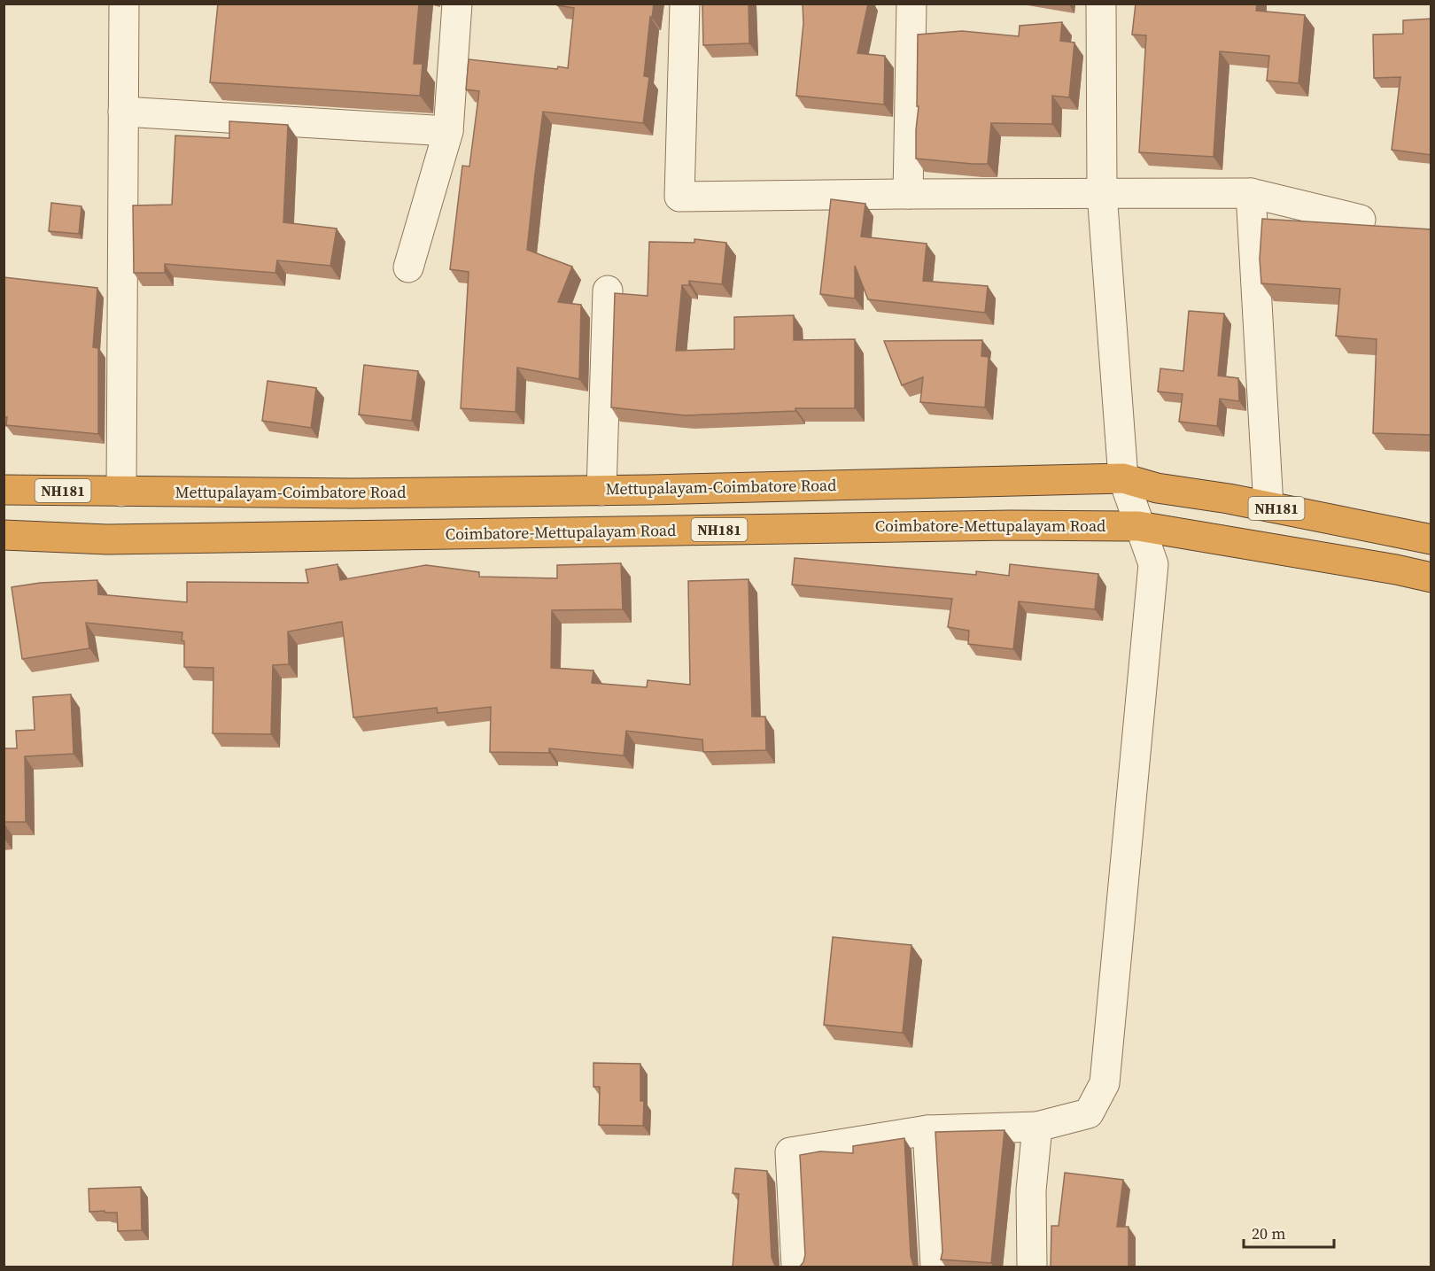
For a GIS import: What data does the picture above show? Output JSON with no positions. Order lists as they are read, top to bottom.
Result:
{
  "streets": {
    "highway": ["Mettupalayam-Coimbatore Road", "NH181", "Coimbatore-Mettupalayam Road"]
  },
  "scale_bar": "20 m"
}
